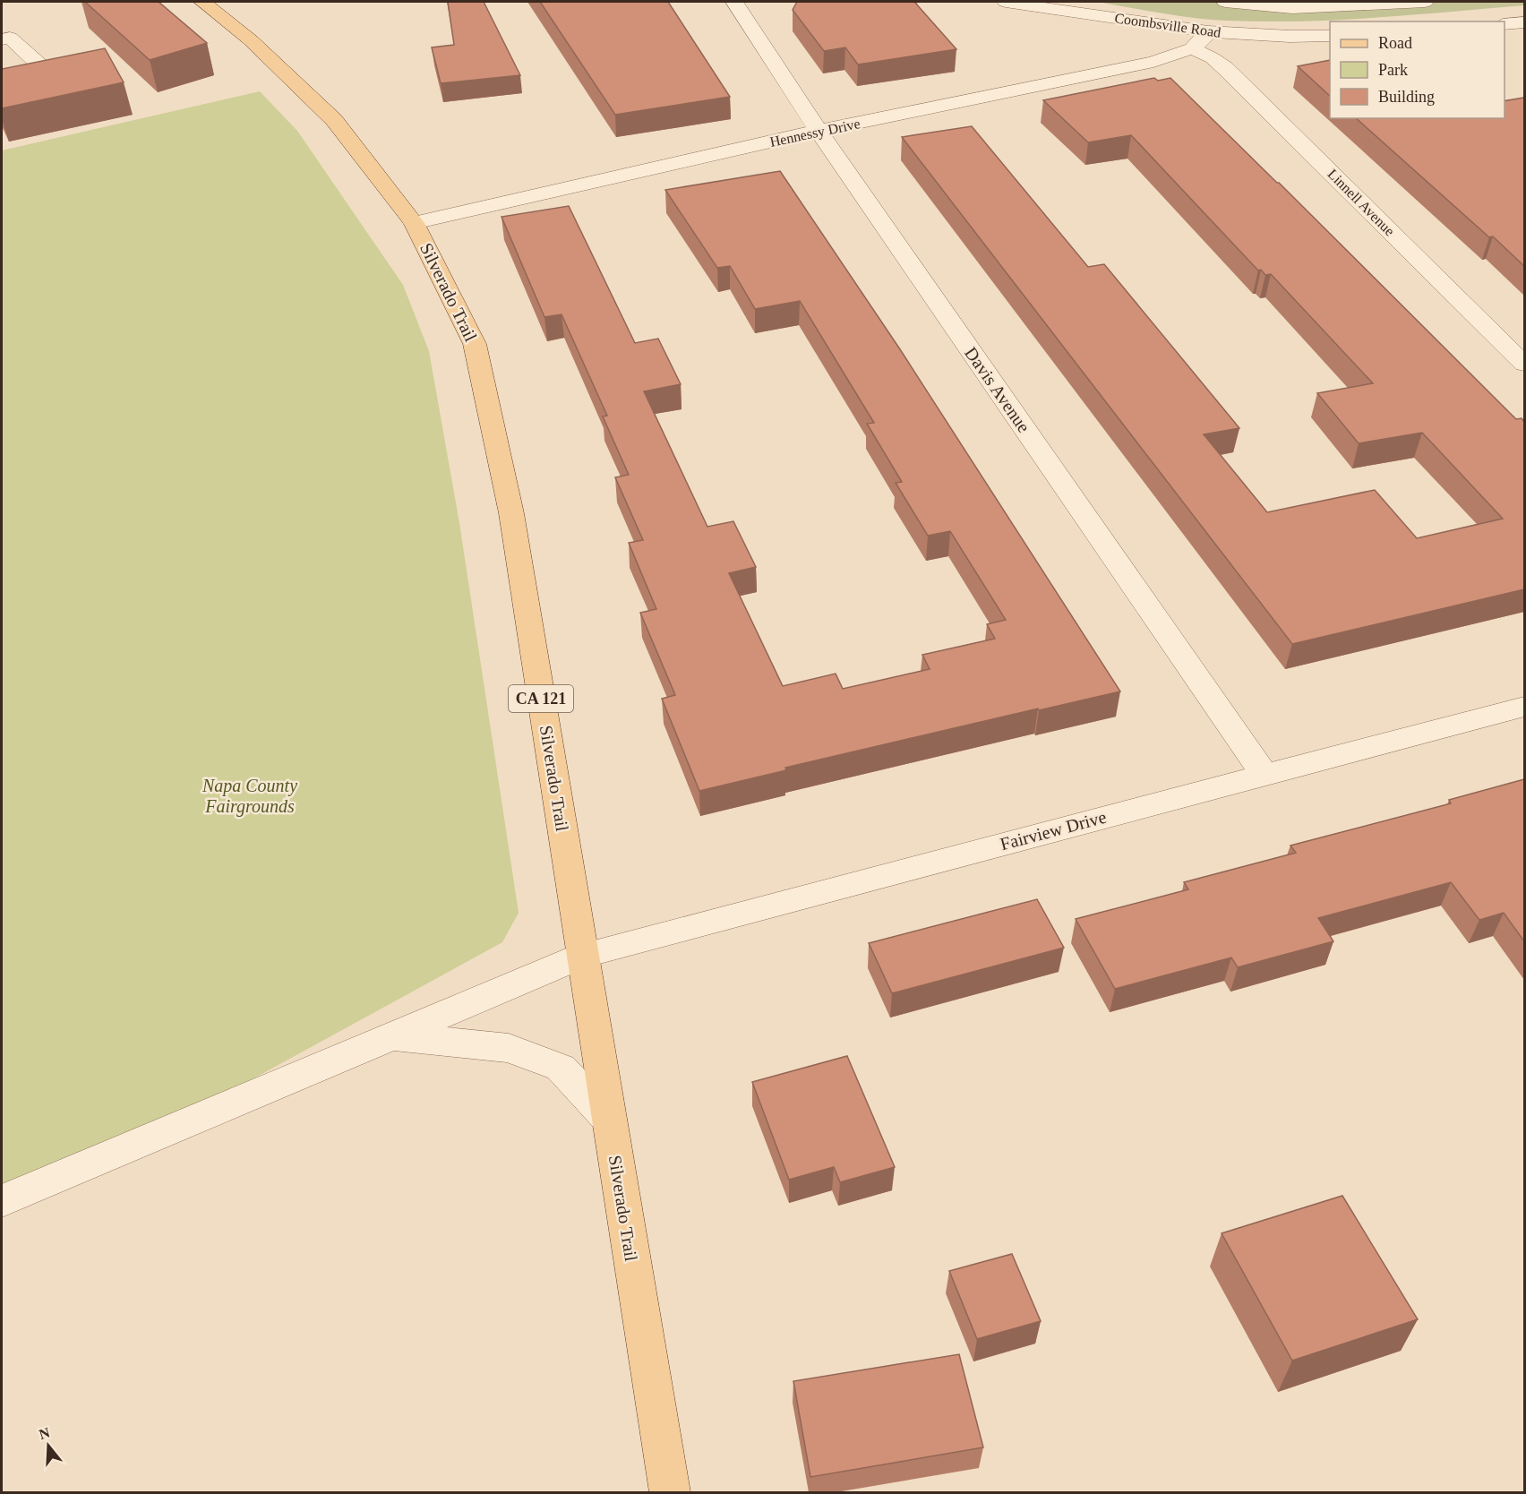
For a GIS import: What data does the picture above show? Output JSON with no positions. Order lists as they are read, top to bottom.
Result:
{
  "streets": {
    "main road": ["Silverado Trail", "CA 121"],
    "street": [
      "Coombsville Road",
      "Hennessy Drive",
      "Linnell Avenue",
      "Davis Avenue",
      "Fairview Drive"
    ]
  },
  "crossings": [
    ["Coombsville Road", "Hennessy Drive"],
    ["Hennessy Drive", "Linnell Avenue"],
    ["Hennessy Drive", "Silverado Trail"],
    ["Hennessy Drive", "Davis Avenue"],
    ["Silverado Trail", "Fairview Drive"],
    ["Davis Avenue", "Fairview Drive"]
  ],
  "parks": ["Napa County Fairgrounds"],
  "legend": ["Road", "Park", "Building"],
  "north": "top"
}
